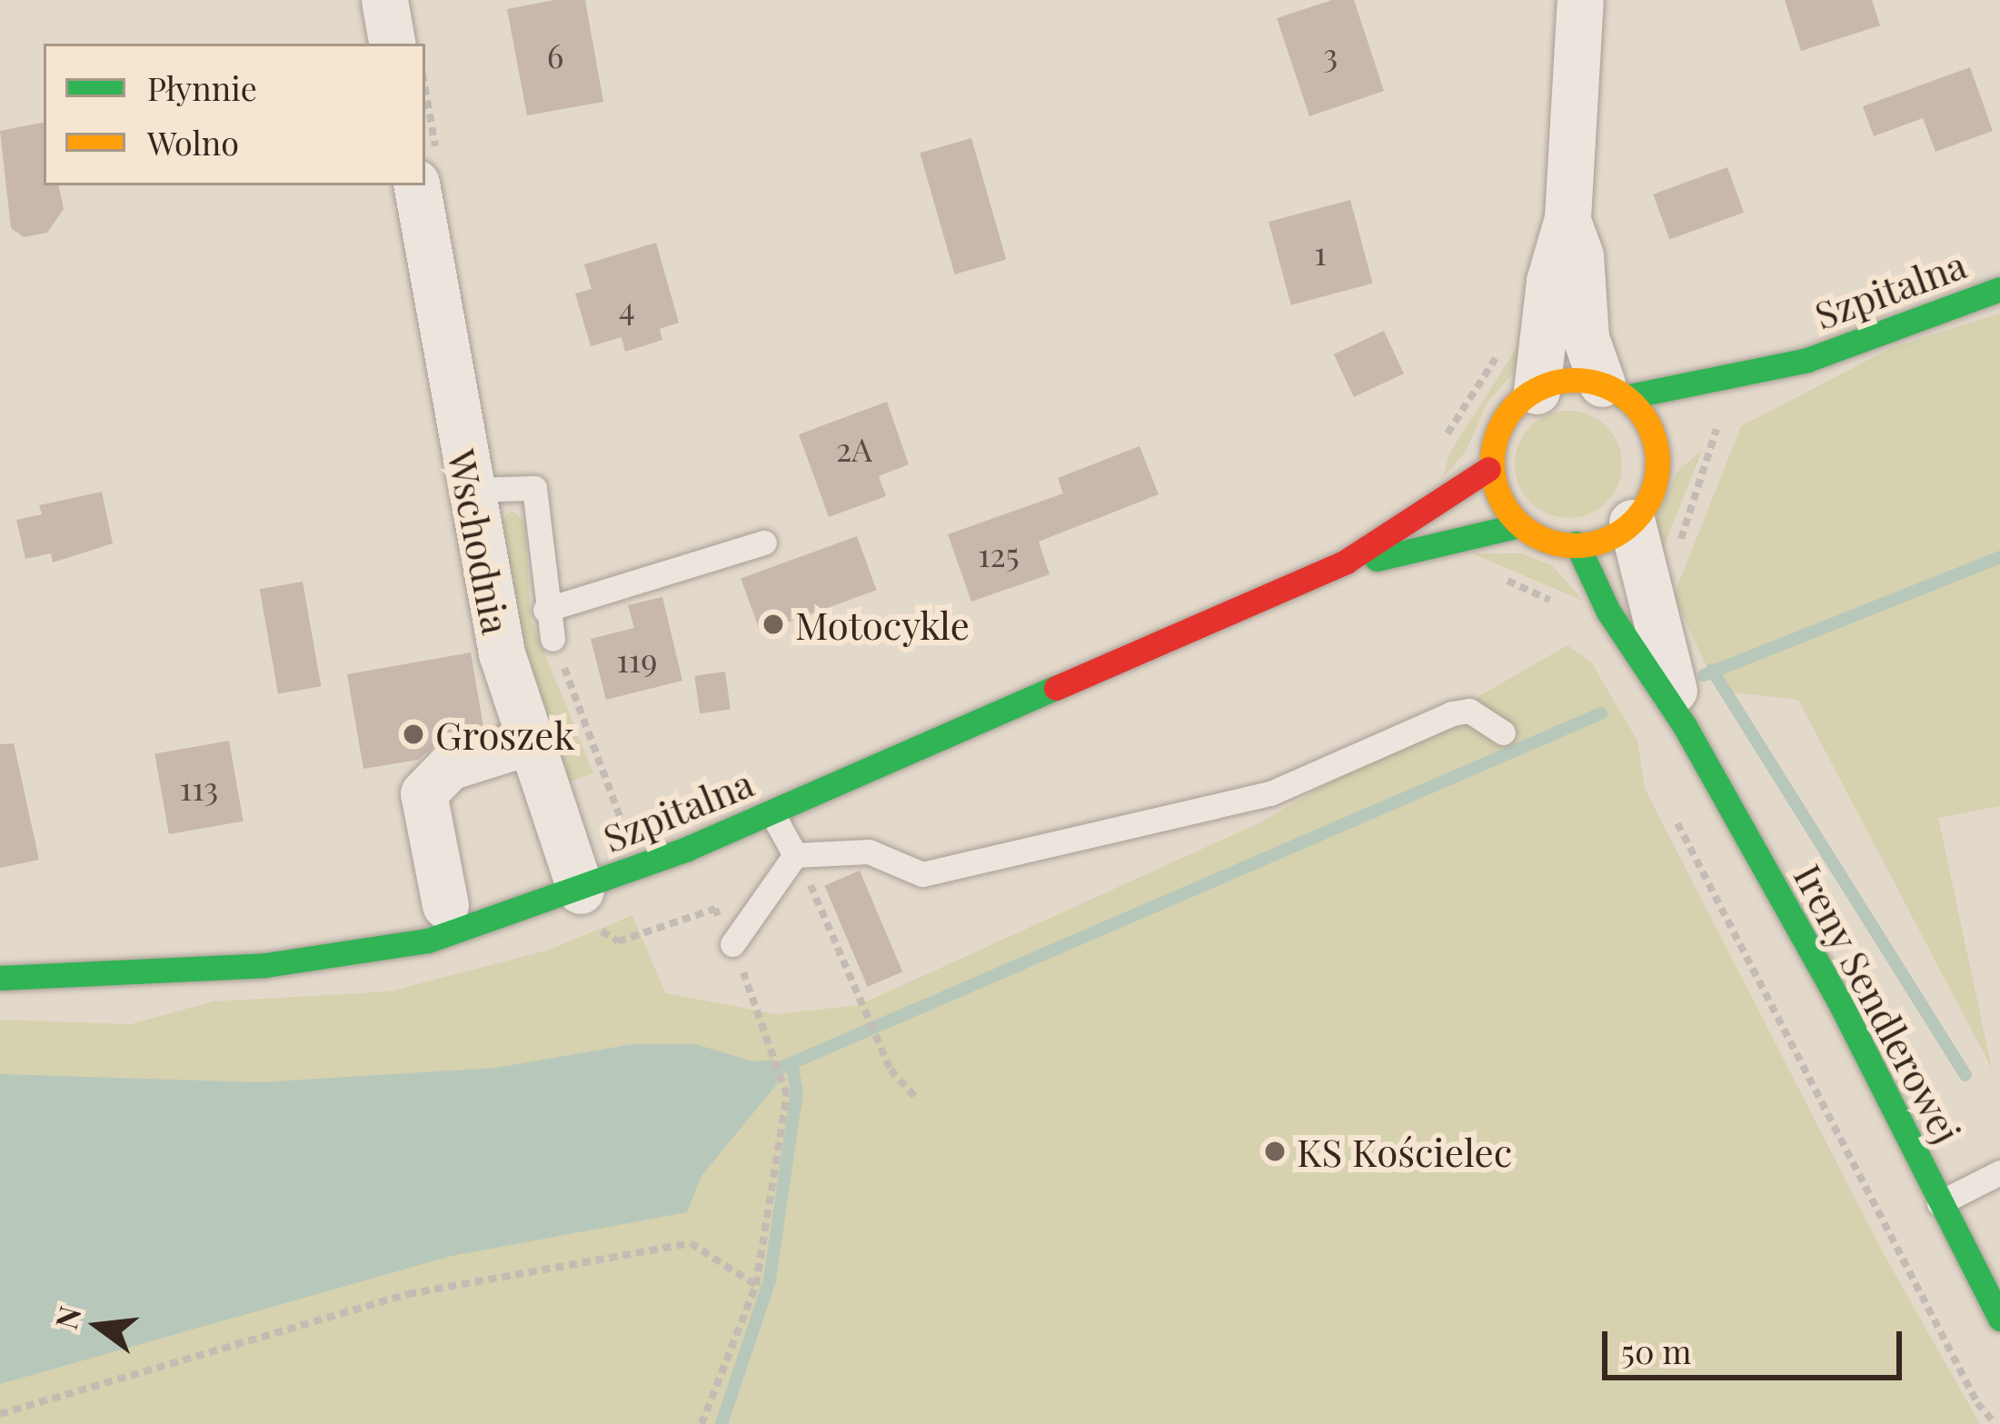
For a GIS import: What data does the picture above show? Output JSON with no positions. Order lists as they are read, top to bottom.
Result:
{
  "streets": {
    "main road": ["Szpitalna", "Ireny Sendlerowej"],
    "street": ["Wschodnia"]
  },
  "crossings": [
    ["Szpitalna", "Wschodnia"],
    ["Szpitalna", "Ireny Sendlerowej"]
  ],
  "places": ["Motocykle", "Groszek", "KS Kościelec"],
  "house_numbers": [
    "3",
    "6",
    "1",
    "4",
    "2A",
    "125",
    "119",
    "113"
  ],
  "legend": ["Płynnie", "Wolno"],
  "scale_bar": "50 m",
  "north": "left"
}
